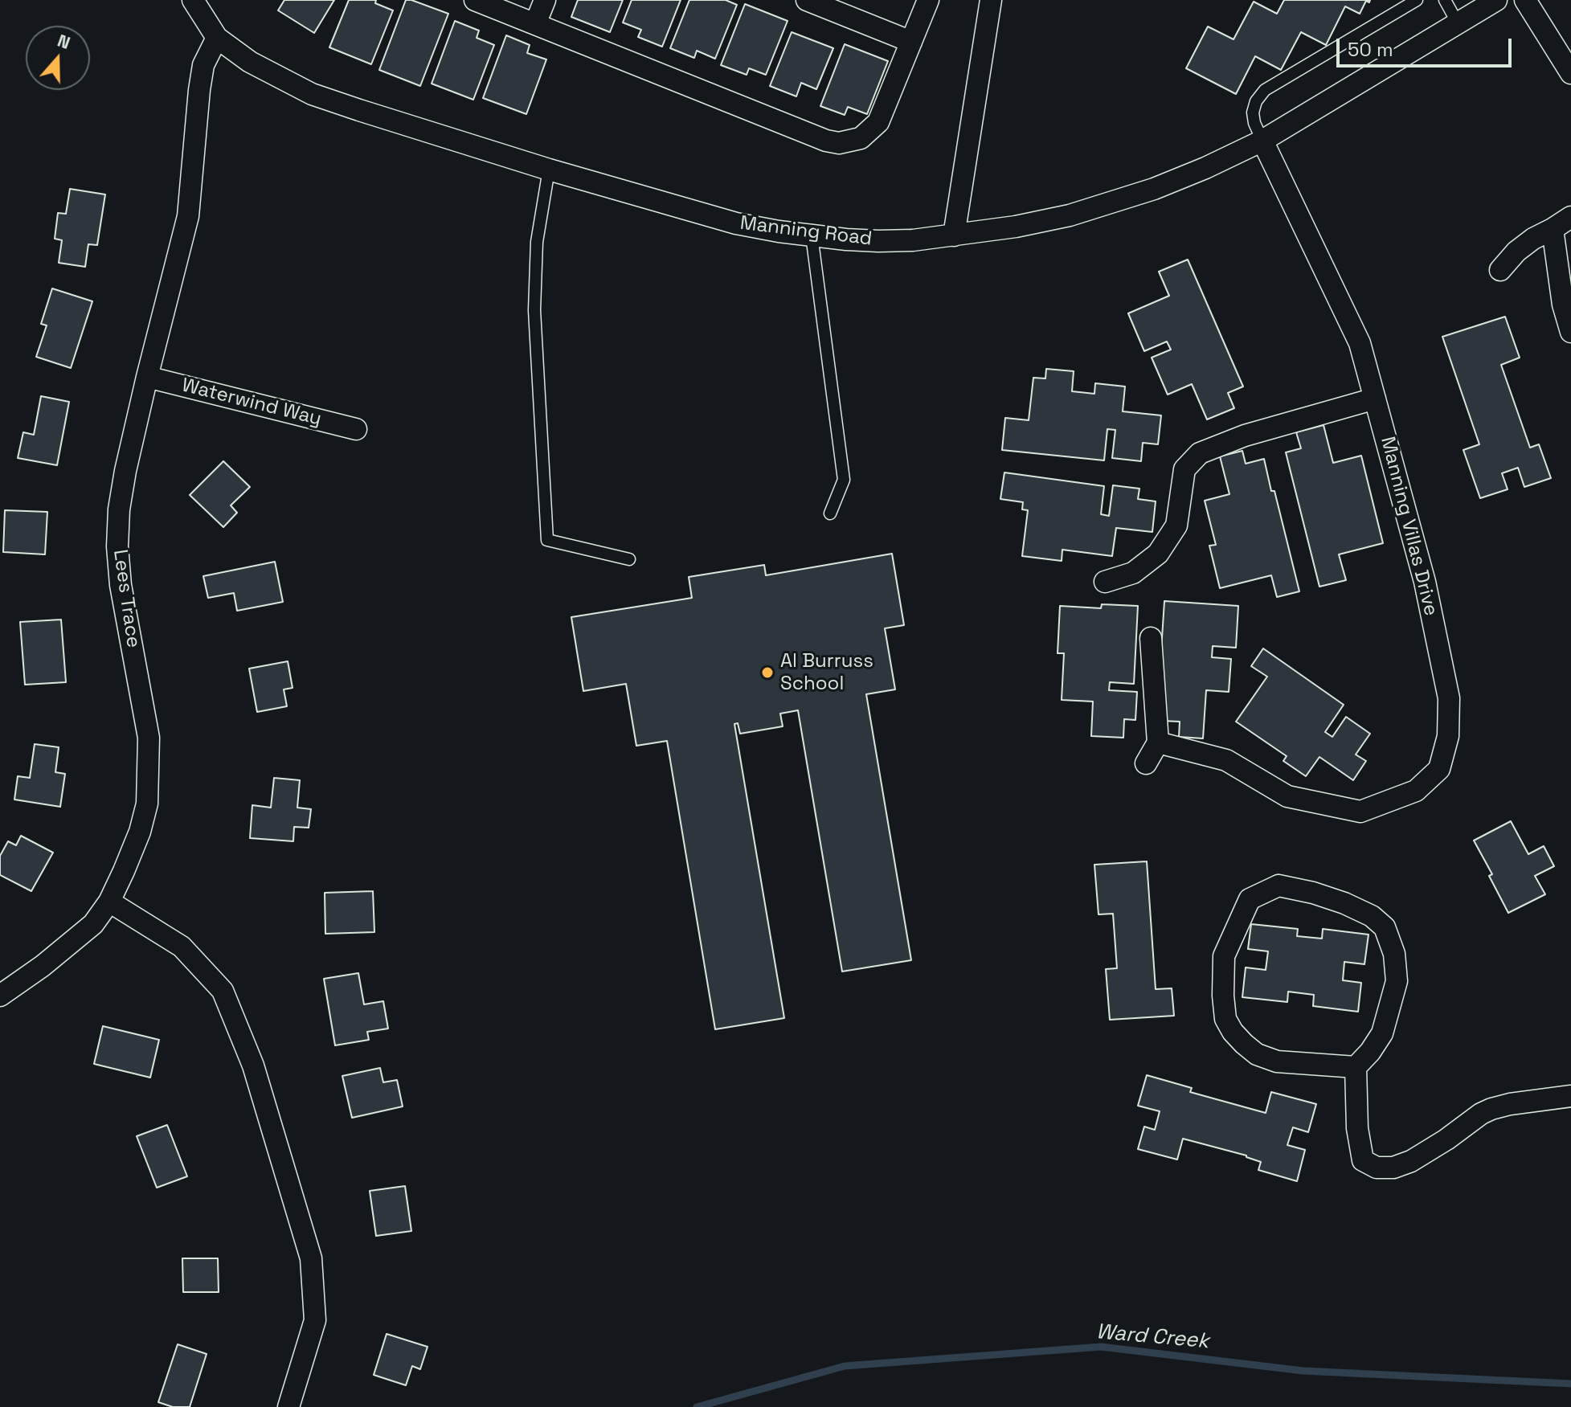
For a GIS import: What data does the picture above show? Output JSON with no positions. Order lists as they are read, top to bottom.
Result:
{
  "streets": {
    "street": [
      "Manning Road",
      "Waterwind Way",
      "Manning Villas Drive",
      "Lees Trace"
    ]
  },
  "crossings": [
    ["Manning Road", "Manning Villas Drive"],
    ["Manning Road", "Lees Trace"],
    ["Waterwind Way", "Lees Trace"]
  ],
  "water": ["Ward Creek"],
  "places": ["Al Burruss School"],
  "scale_bar": "50 m",
  "north": "top"
}
